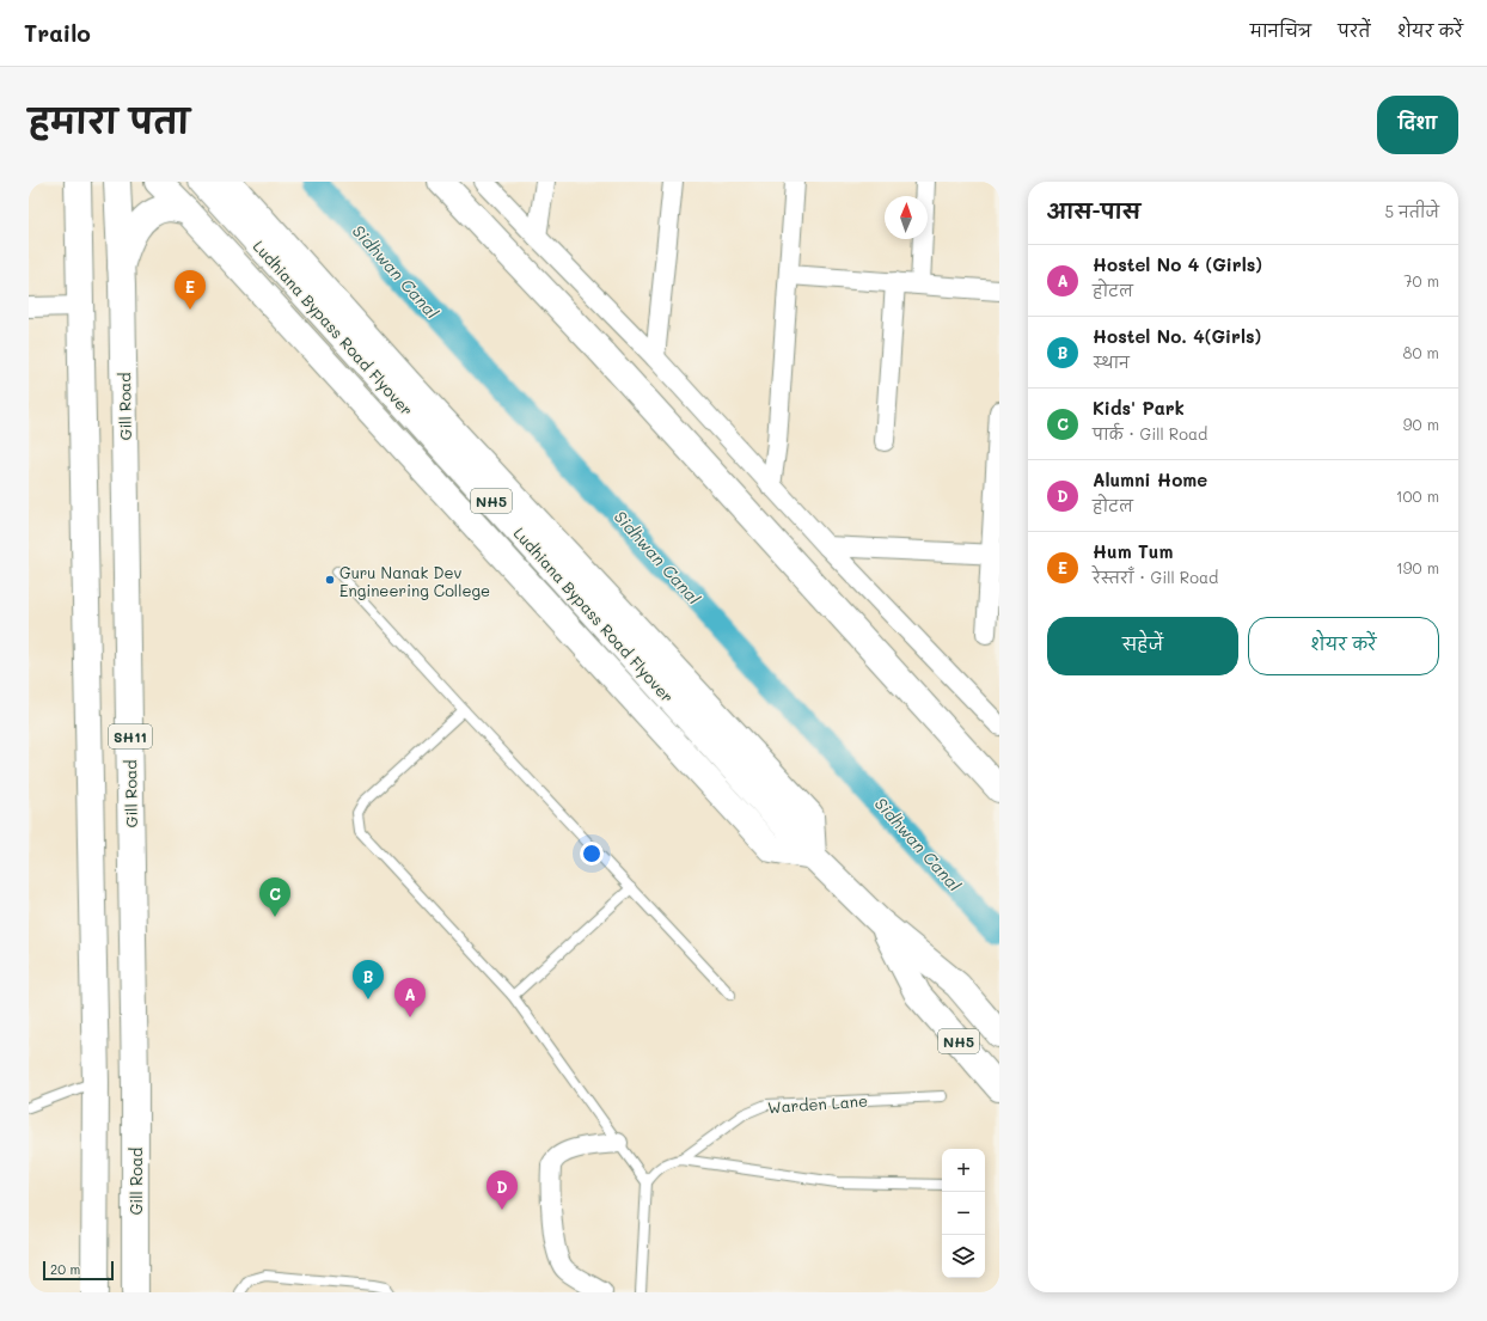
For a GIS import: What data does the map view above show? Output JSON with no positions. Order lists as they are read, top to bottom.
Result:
{
  "streets": {
    "main road": [
      "Ludhiana Bypass Road Flyover",
      "Gill Road",
      "NH5",
      "SH11"
    ],
    "lane": ["Warden Lane"]
  },
  "crossings": [
    ["Ludhiana Bypass Road Flyover", "NH5"]
  ],
  "water": ["Sidhwan Canal"],
  "places": ["Guru Nanak Dev Engineering College"],
  "scale_bar": "20 m",
  "north": "top",
  "page": {
    "header": "Trailo",
    "nav": ["मानचित्र", "परतें", "शेयर करें"],
    "title": "हमारा पता",
    "buttons": [
      "दिशा",
      ["सहेजें", "शेयर करें"]
    ],
    "heading": ["आस-पास", "5 नतीजे"],
    "list": [
      {
        "mark": "A",
        "name": "Hostel No 4 (Girls)",
        "note": "होटल",
        "value": "70 m"
      },
      {
        "mark": "B",
        "name": "Hostel No. 4(Girls)",
        "note": "स्थान",
        "value": "80 m"
      },
      {
        "mark": "C",
        "name": "Kids' Park",
        "note": "पार्क · Gill Road",
        "value": "90 m"
      },
      {
        "mark": "D",
        "name": "Alumni Home",
        "note": "होटल",
        "value": "100 m"
      },
      {
        "mark": "E",
        "name": "Hum Tum",
        "note": "रेस्तराँ · Gill Road",
        "value": "190 m"
      }
    ],
    "pins": [
      "E",
      "C",
      "B",
      "A",
      "D"
    ],
    "map_buttons": ["+", "−"],
    "scale": "20 m"
  }
}
